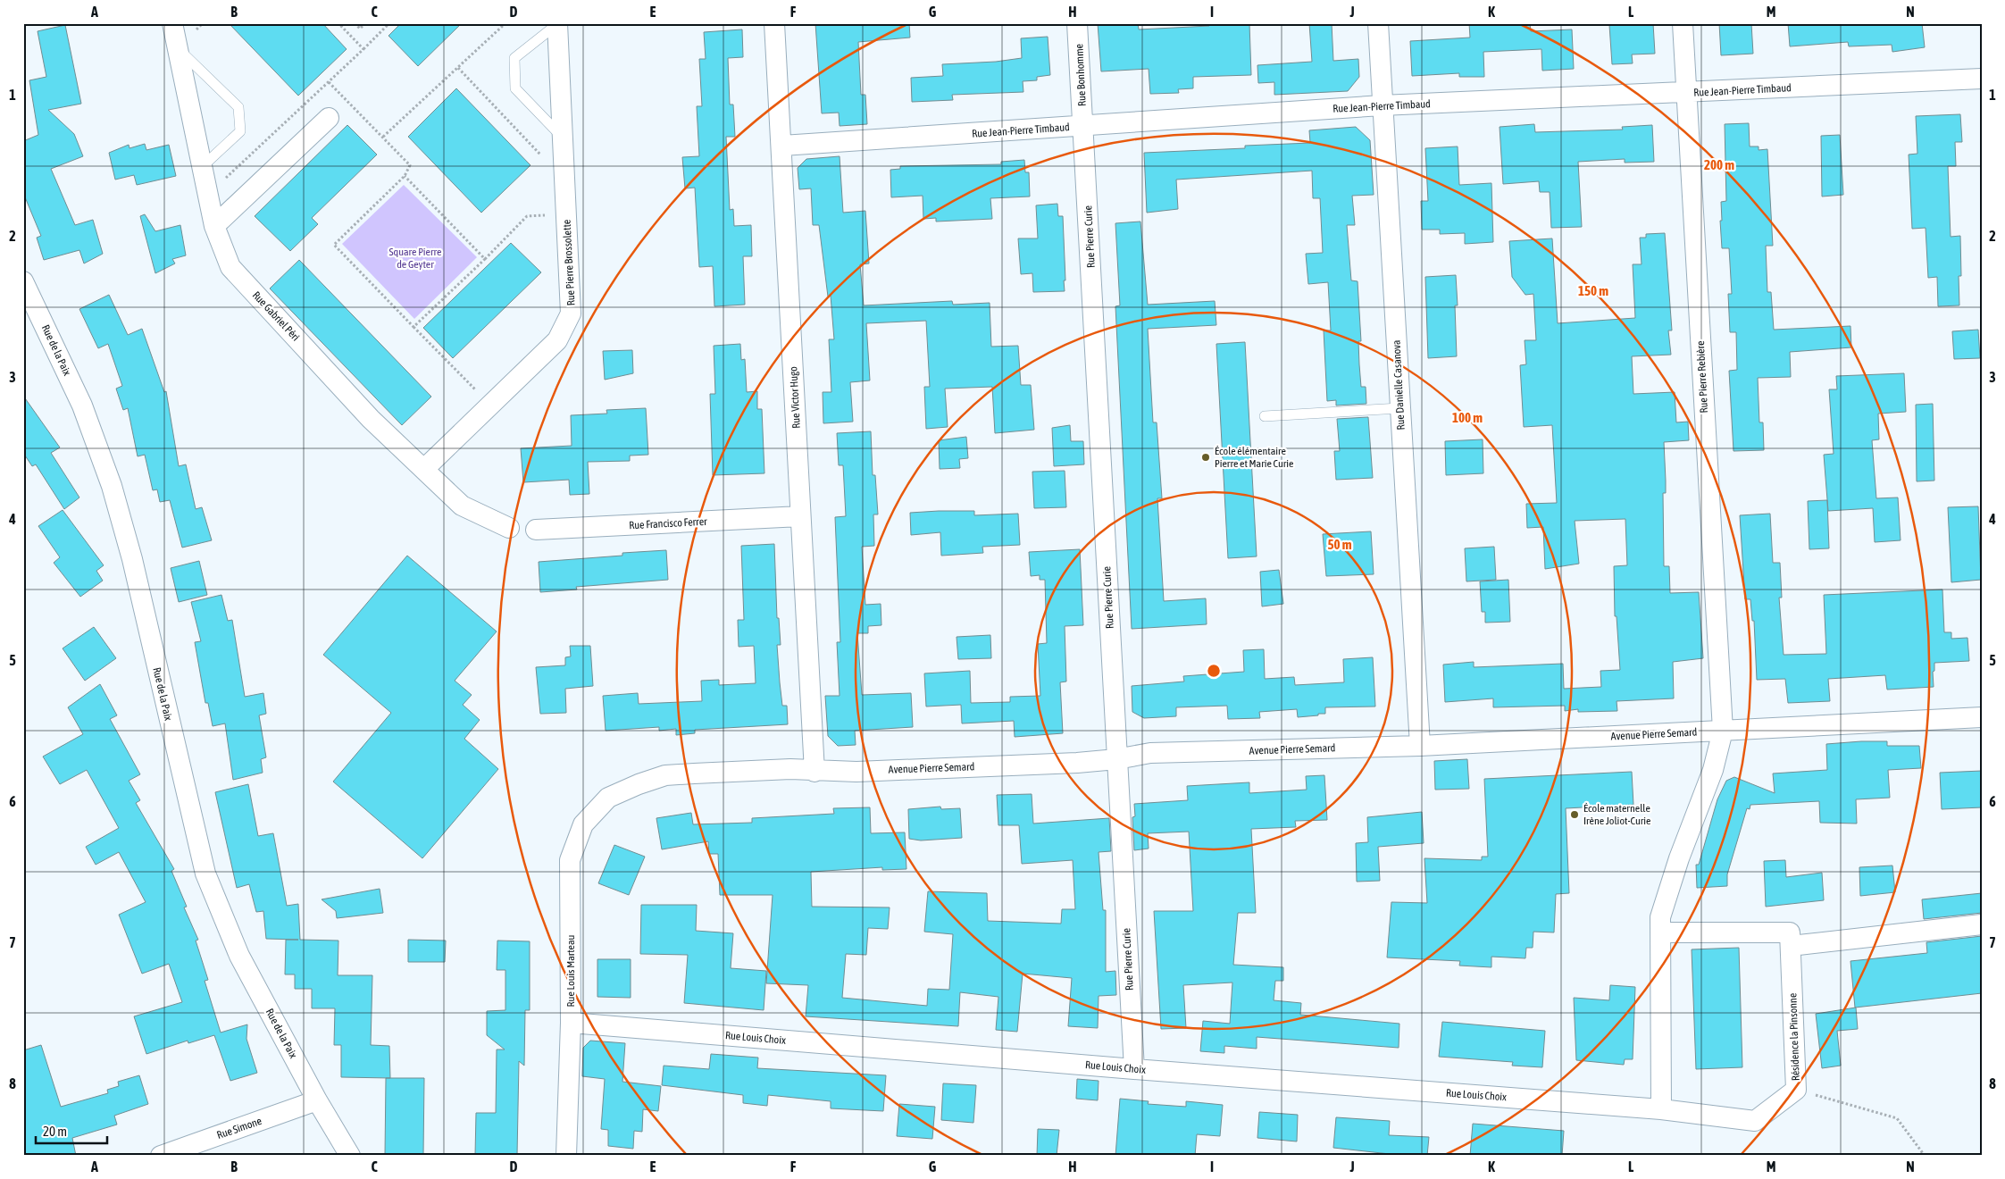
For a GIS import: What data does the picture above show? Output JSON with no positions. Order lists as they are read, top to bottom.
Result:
{
  "streets": {
    "street": [
      "Rue Bonhomme",
      "Rue Jean-Pierre Timbaud",
      "Rue Pierre Curie",
      "Rue Pierre Brossolette",
      "Rue Gabriel Péri",
      "Rue de la Paix",
      "Rue Pierre Rebière",
      "Rue Danielle Casanova",
      "Rue Victor Hugo",
      "Rue Francisco Ferrer",
      "Avenue Pierre Semard",
      "Rue Louis Marteau",
      "Résidence la Pinsonne",
      "Rue Louis Choix",
      "Rue Simone"
    ]
  },
  "crossings": [
    ["Rue Bonhomme", "Rue Jean-Pierre Timbaud"],
    ["Rue Bonhomme", "Rue Pierre Curie"],
    ["Rue Jean-Pierre Timbaud", "Rue Pierre Curie"],
    ["Rue Jean-Pierre Timbaud", "Rue Pierre Rebière"],
    ["Rue Jean-Pierre Timbaud", "Rue Danielle Casanova"],
    ["Rue Jean-Pierre Timbaud", "Rue Victor Hugo"],
    ["Rue Pierre Curie", "Avenue Pierre Semard"],
    ["Rue Pierre Curie", "Rue Louis Choix"],
    ["Rue Pierre Brossolette", "Rue Gabriel Péri"],
    ["Rue de la Paix", "Rue Simone"],
    ["Rue Pierre Rebière", "Avenue Pierre Semard"],
    ["Rue Pierre Rebière", "Résidence la Pinsonne"],
    ["Rue Pierre Rebière", "Rue Louis Choix"],
    ["Rue Danielle Casanova", "Avenue Pierre Semard"],
    ["Rue Victor Hugo", "Rue Francisco Ferrer"],
    ["Rue Victor Hugo", "Avenue Pierre Semard"],
    ["Avenue Pierre Semard", "Rue Louis Marteau"],
    ["Rue Louis Marteau", "Rue Louis Choix"],
    ["Résidence la Pinsonne", "Rue Louis Choix"]
  ],
  "parks": ["Square Pierre de Geyter"],
  "places": ["École élémentaire Pierre et Marie Curie", "École maternelle Irène Joliot-Curie"],
  "scale_bar": "20 m",
  "grid": {
    "columns": [
      "A",
      "B",
      "C",
      "D",
      "E",
      "F",
      "G",
      "H",
      "I",
      "J",
      "K",
      "L",
      "M",
      "N"
    ],
    "rows": [
      "1",
      "2",
      "3",
      "4",
      "5",
      "6",
      "7",
      "8"
    ]
  },
  "rings": [
    "200 m",
    "150 m",
    "100 m",
    "50 m"
  ]
}
